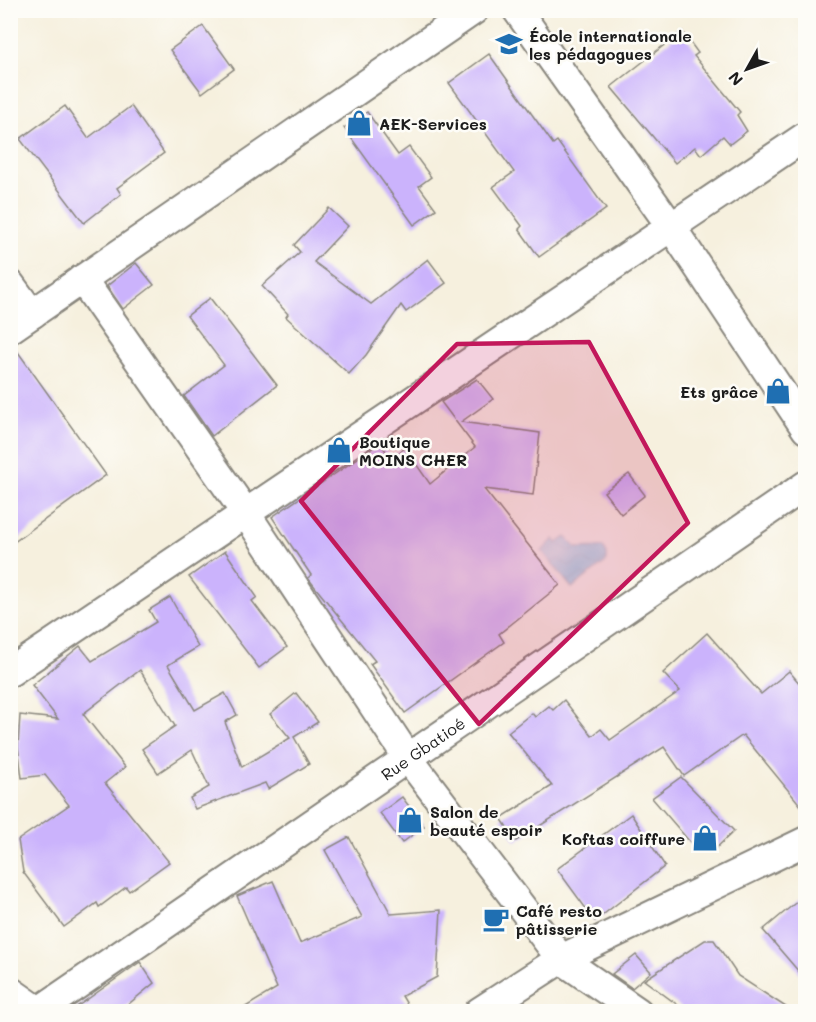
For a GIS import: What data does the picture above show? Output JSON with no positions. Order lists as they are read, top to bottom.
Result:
{
  "streets": {
    "street": ["Rue Gbatioé"]
  },
  "places": {
    "school or university": ["École internationale les pédagogues"],
    "shop": [
      "AEK-Services",
      "Ets grâce",
      "Boutique MOINS CHER",
      "Salon de beauté espoir",
      "Koftas coiffure"
    ],
    "cafe": ["Café resto pâtisserie"]
  },
  "north": "bottom left"
}
